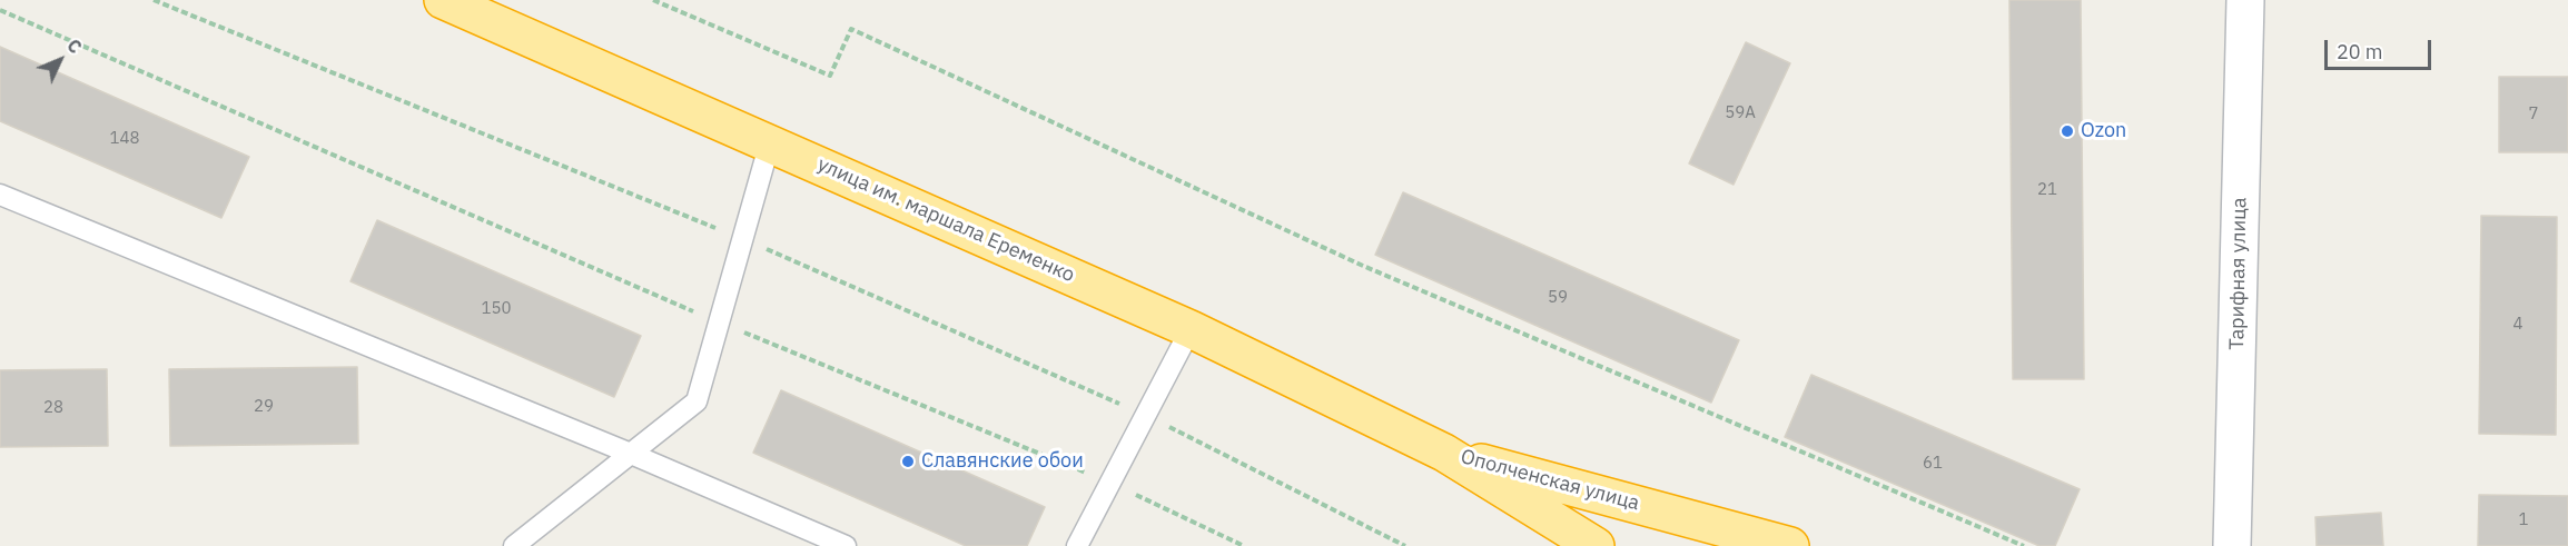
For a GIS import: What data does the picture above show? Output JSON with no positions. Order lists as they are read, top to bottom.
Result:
{
  "streets": {
    "highway": ["улица им. маршала Еременко", "Ополченская улица"],
    "street": ["Тарифная улица"]
  },
  "crossings": [
    ["улица им. маршала Еременко", "Ополченская улица"]
  ],
  "places": ["Ozon", "Славянские обои"],
  "house_numbers": [
    "59А",
    "7",
    "148",
    "21",
    "59",
    "150",
    "4",
    "29",
    "28",
    "61",
    "1"
  ],
  "scale_bar": "20 m",
  "north": "top right"
}
